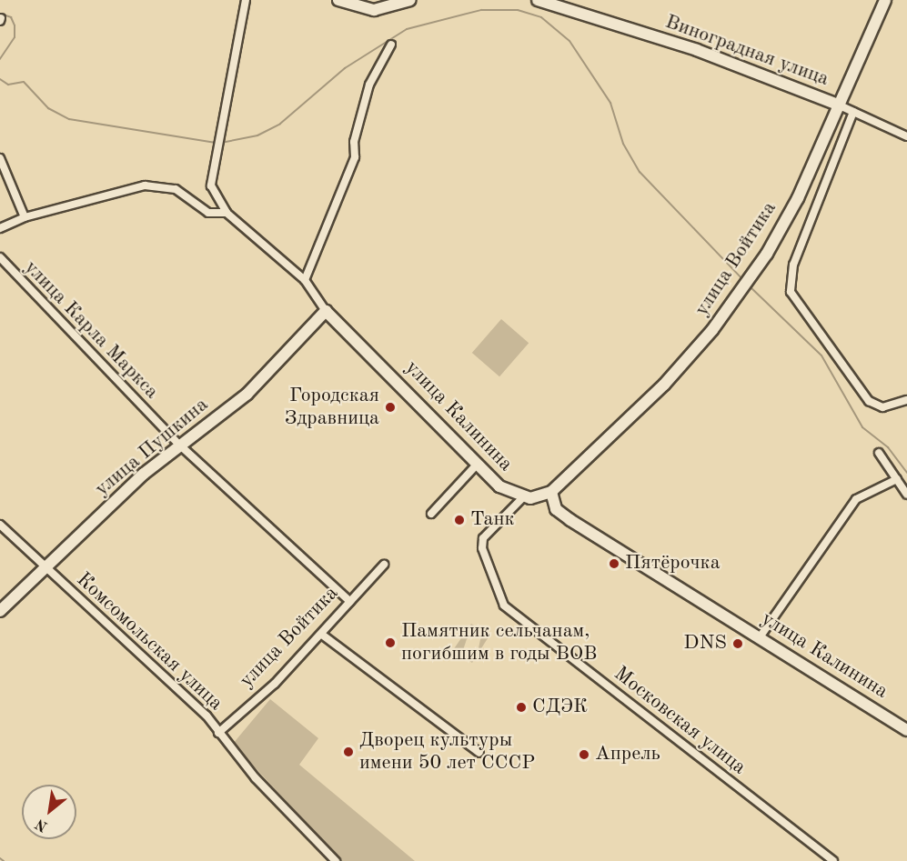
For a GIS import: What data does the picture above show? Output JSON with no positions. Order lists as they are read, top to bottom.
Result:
{
  "streets": {
    "main road": [
      "Виноградная улица",
      "улица Войтика",
      "улица Калинина",
      "улица Пушкина"
    ],
    "street": ["улица Карла Маркса", "Комсомольская улица", "Московская улица"]
  },
  "crossings": [
    ["Виноградная улица", "улица Войтика"],
    ["улица Войтика", "улица Карла Маркса"],
    ["улица Войтика", "улица Калинина"],
    ["улица Войтика", "Комсомольская улица"],
    ["улица Карла Маркса", "улица Пушкина"],
    ["улица Калинина", "улица Пушкина"],
    ["улица Калинина", "Московская улица"],
    ["улица Пушкина", "Комсомольская улица"]
  ],
  "places": [
    "Городская Здравница",
    "Танк",
    "Пятёрочка",
    "Памятник сельчанам, погибшим в годы ВОВ",
    "DNS",
    "СДЭК",
    "Дворец культуры имени 50 лет СССР",
    "Апрель"
  ],
  "north": "bottom left"
}
